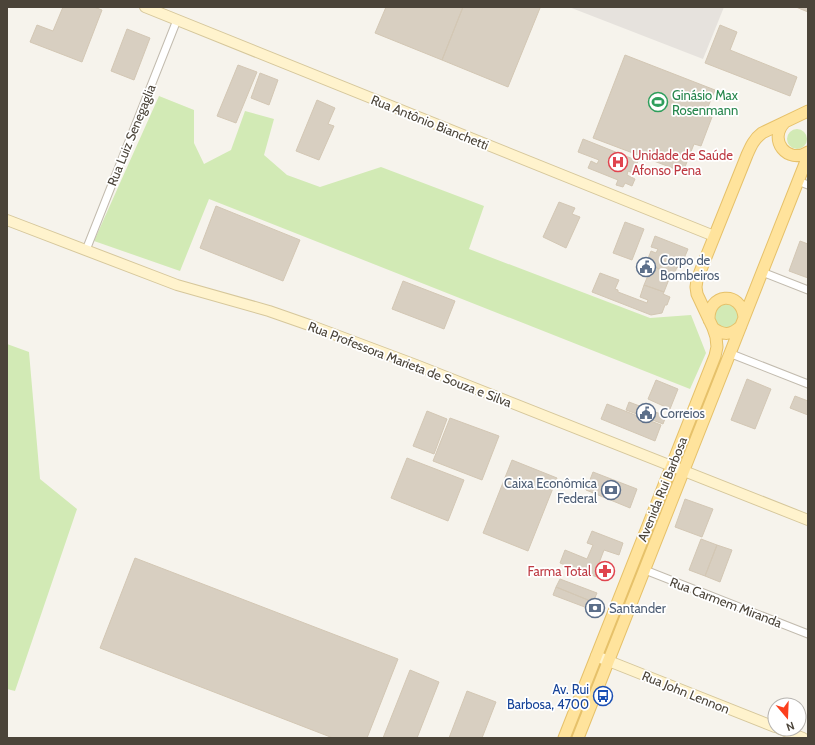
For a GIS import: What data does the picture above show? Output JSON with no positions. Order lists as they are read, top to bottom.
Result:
{
  "streets": {
    "main road": ["Avenida Rui Barbosa"],
    "street": [
      "Rua Antônio Bianchetti",
      "Rua Luiz Senegaglia",
      "Rua Professora Marieta de Souza e Silva",
      "Rua Carmem Miranda",
      "Rua John Lennon"
    ]
  },
  "crossings": [
    ["Rua Antônio Bianchetti", "Rua Luiz Senegaglia"],
    ["Rua Antônio Bianchetti", "Avenida Rui Barbosa"],
    ["Rua Luiz Senegaglia", "Rua Professora Marieta de Souza e Silva"],
    ["Rua Professora Marieta de Souza e Silva", "Avenida Rui Barbosa"],
    ["Avenida Rui Barbosa", "Rua Carmem Miranda"],
    ["Avenida Rui Barbosa", "Rua John Lennon"]
  ],
  "places": {
    "sports": ["Ginásio Max Rosenmann"],
    "hospital": ["Unidade de Saúde Afonso Pena"],
    "public building": ["Corpo de Bombeiros", "Correios"],
    "bank": ["Caixa Econômica Federal", "Santander"],
    "pharmacy": ["Farma Total"],
    "bus stop": ["Av. Rui Barbosa, 4700"]
  },
  "north": "bottom"
}
